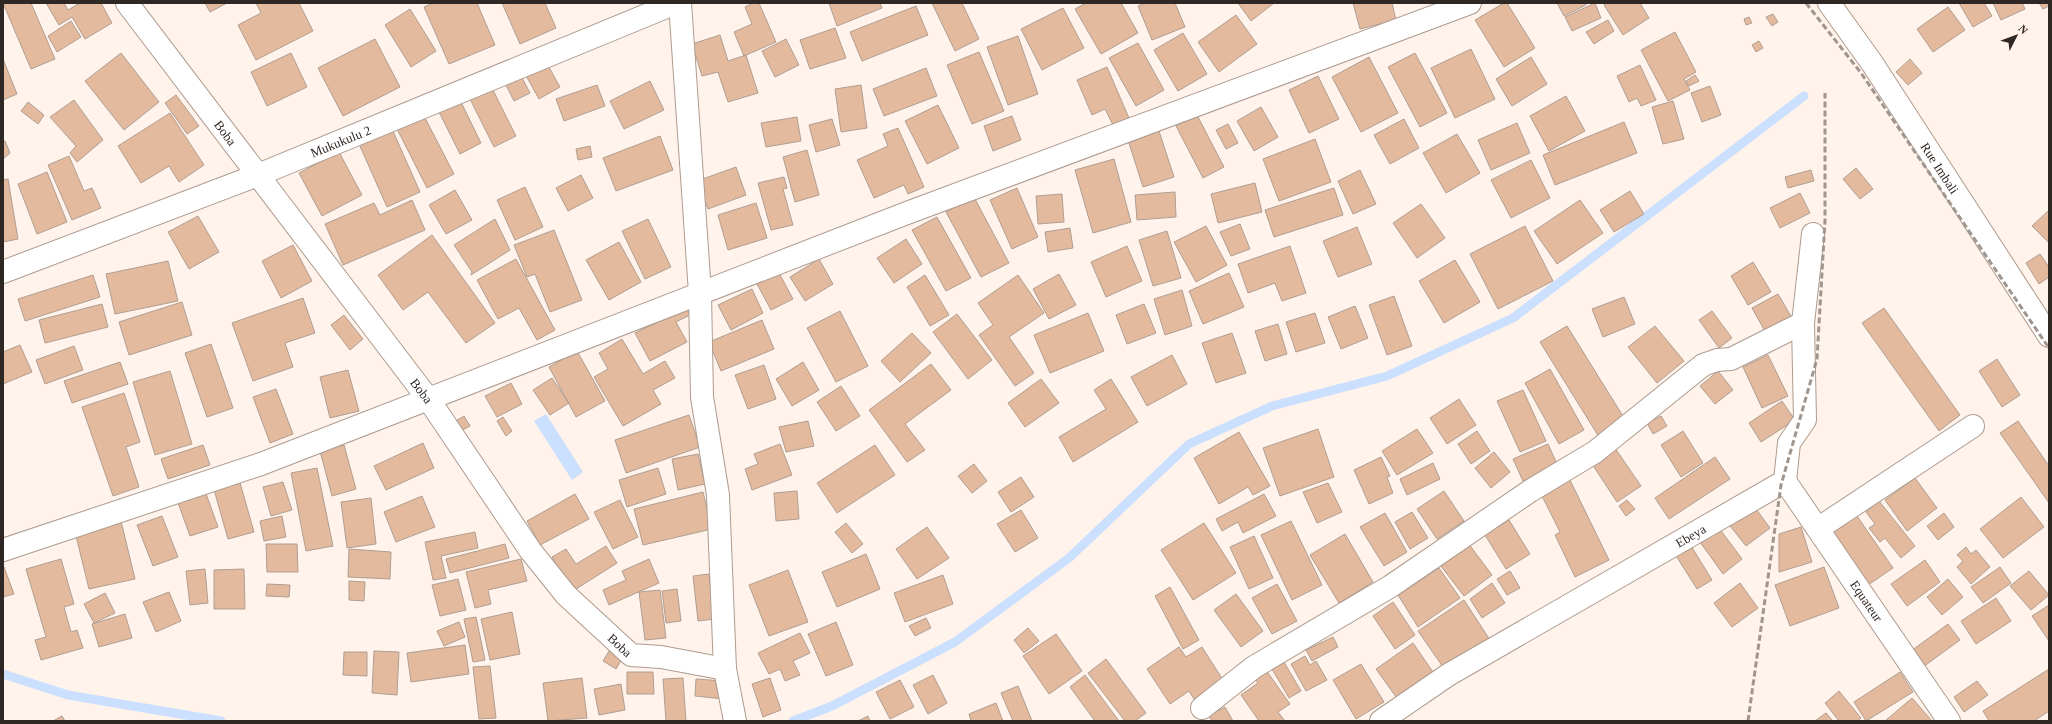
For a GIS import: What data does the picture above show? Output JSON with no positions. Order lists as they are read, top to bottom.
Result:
{
  "streets": {
    "street": [
      "Boba",
      "Mukukulu 2",
      "Rue Imbali",
      "Ebeya",
      "Equateur"
    ]
  },
  "crossings": [
    ["Boba", "Mukukulu 2"],
    ["Ebeya", "Equateur"]
  ],
  "north": "top right"
}
